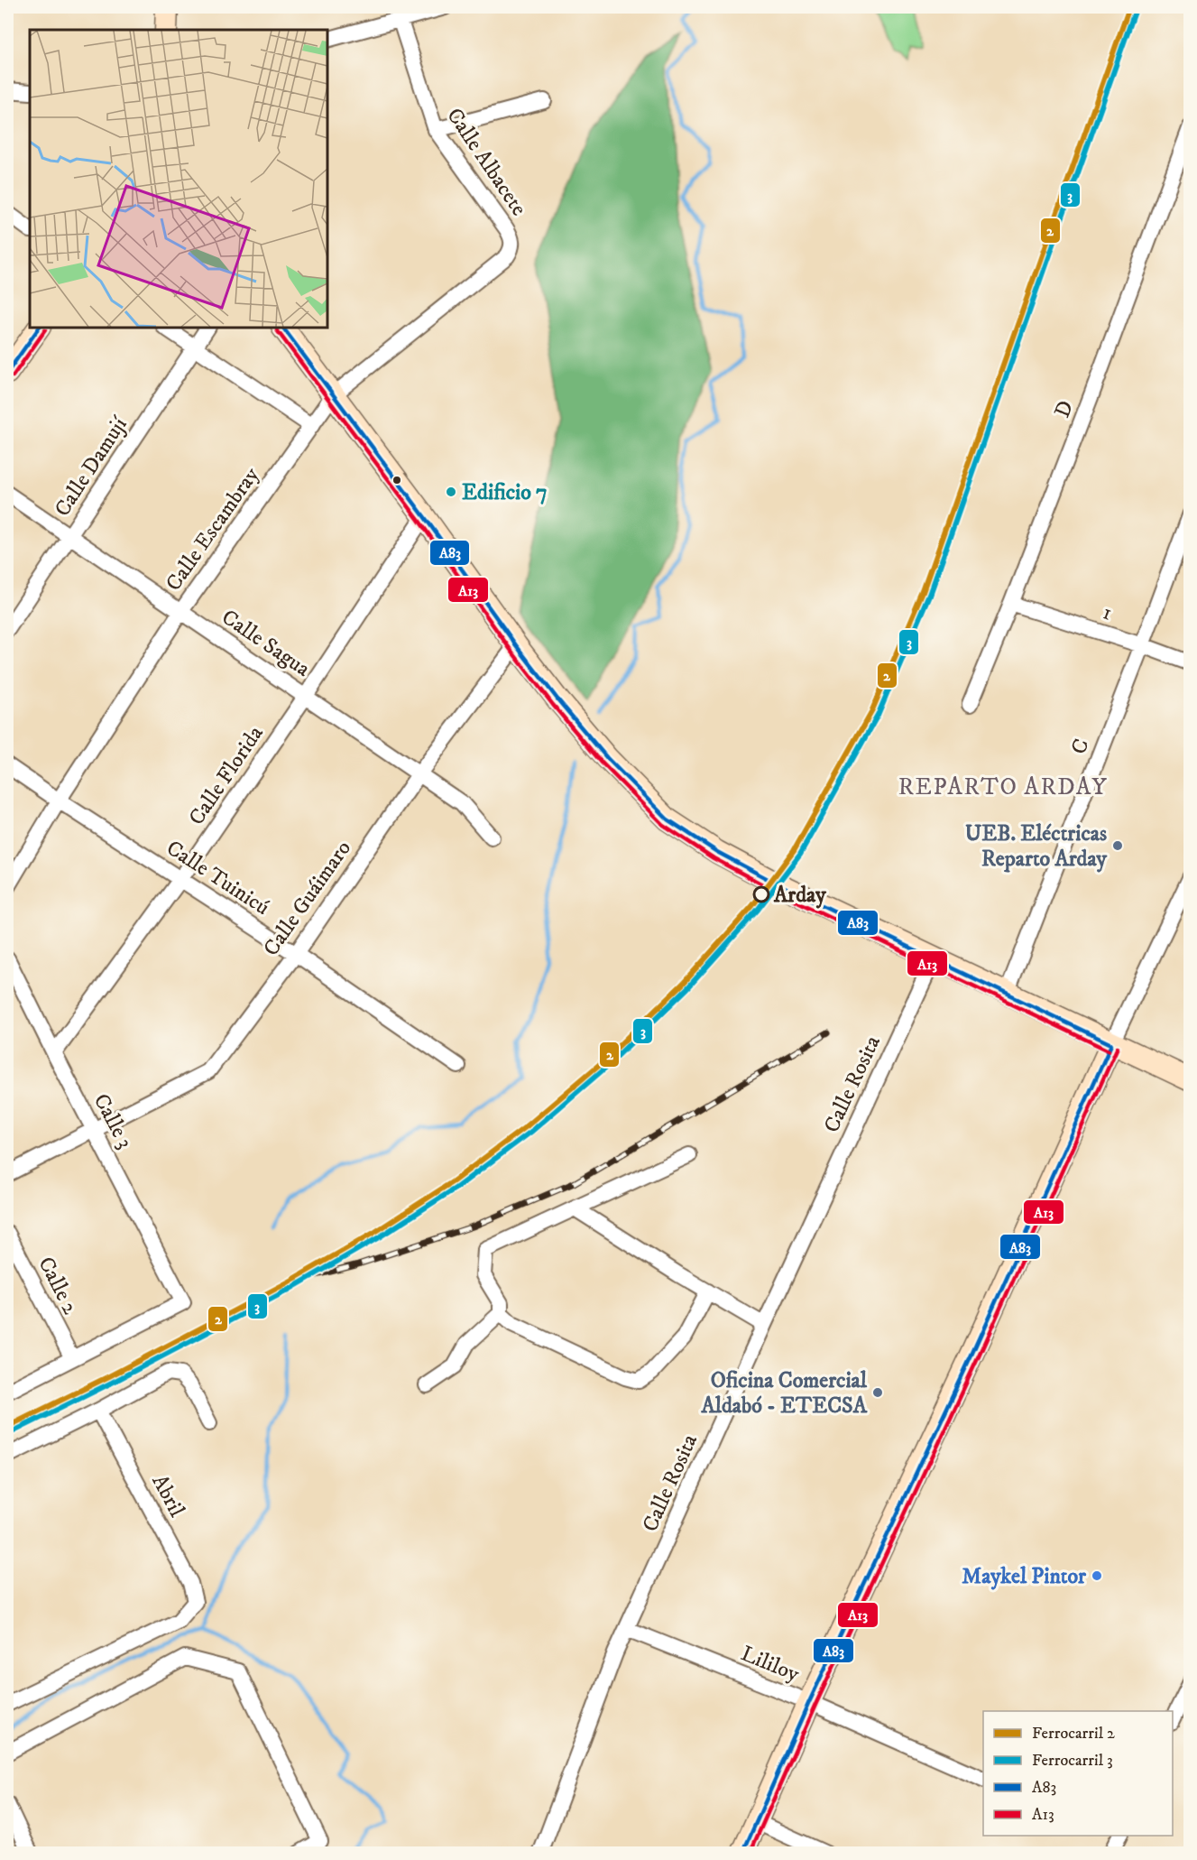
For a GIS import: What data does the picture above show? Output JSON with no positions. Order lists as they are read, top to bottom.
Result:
{
  "streets": {
    "street": [
      "Calle Albacete",
      "D",
      "Calle Damují",
      "Calle Escambray",
      "1",
      "Calle Sagua",
      "C",
      "Calle Florida",
      "Calle Tuinicú",
      "Calle Guáimaro",
      "Calle Rosita",
      "Calle 3",
      "Calle 2",
      "Abril",
      "Lililoy"
    ]
  },
  "crossings": [
    ["Calle Albacete", "Calle Escambray"],
    ["D", "1"],
    ["Calle Damují", "Calle Sagua"],
    ["Calle Escambray", "Calle Sagua"],
    ["Calle Escambray", "Calle Tuinicú"],
    ["1", "C"],
    ["Calle Sagua", "Calle Florida"],
    ["Calle Sagua", "Calle Guáimaro"],
    ["Calle Florida", "Calle Tuinicú"],
    ["Calle Florida", "Calle 3"],
    ["Calle Tuinicú", "Calle Guáimaro"],
    ["Calle Guáimaro", "Calle 3"],
    ["Calle Rosita", "Lililoy"],
    ["Calle 3", "Calle 2"]
  ],
  "districts": ["REPARTO ARDAY"],
  "places": [
    "Edificio 7",
    "UEB. Eléctricas Reparto Arday",
    "Arday",
    "Oficina Comercial Aldabó - ETECSA",
    "Maykel Pintor"
  ],
  "lines": [
    "rail line 2",
    "rail line 3",
    "transit line A83",
    "transit line A13"
  ],
  "legend": [
    "Ferrocarril 2",
    "Ferrocarril 3",
    "A83",
    "A13"
  ]
}
